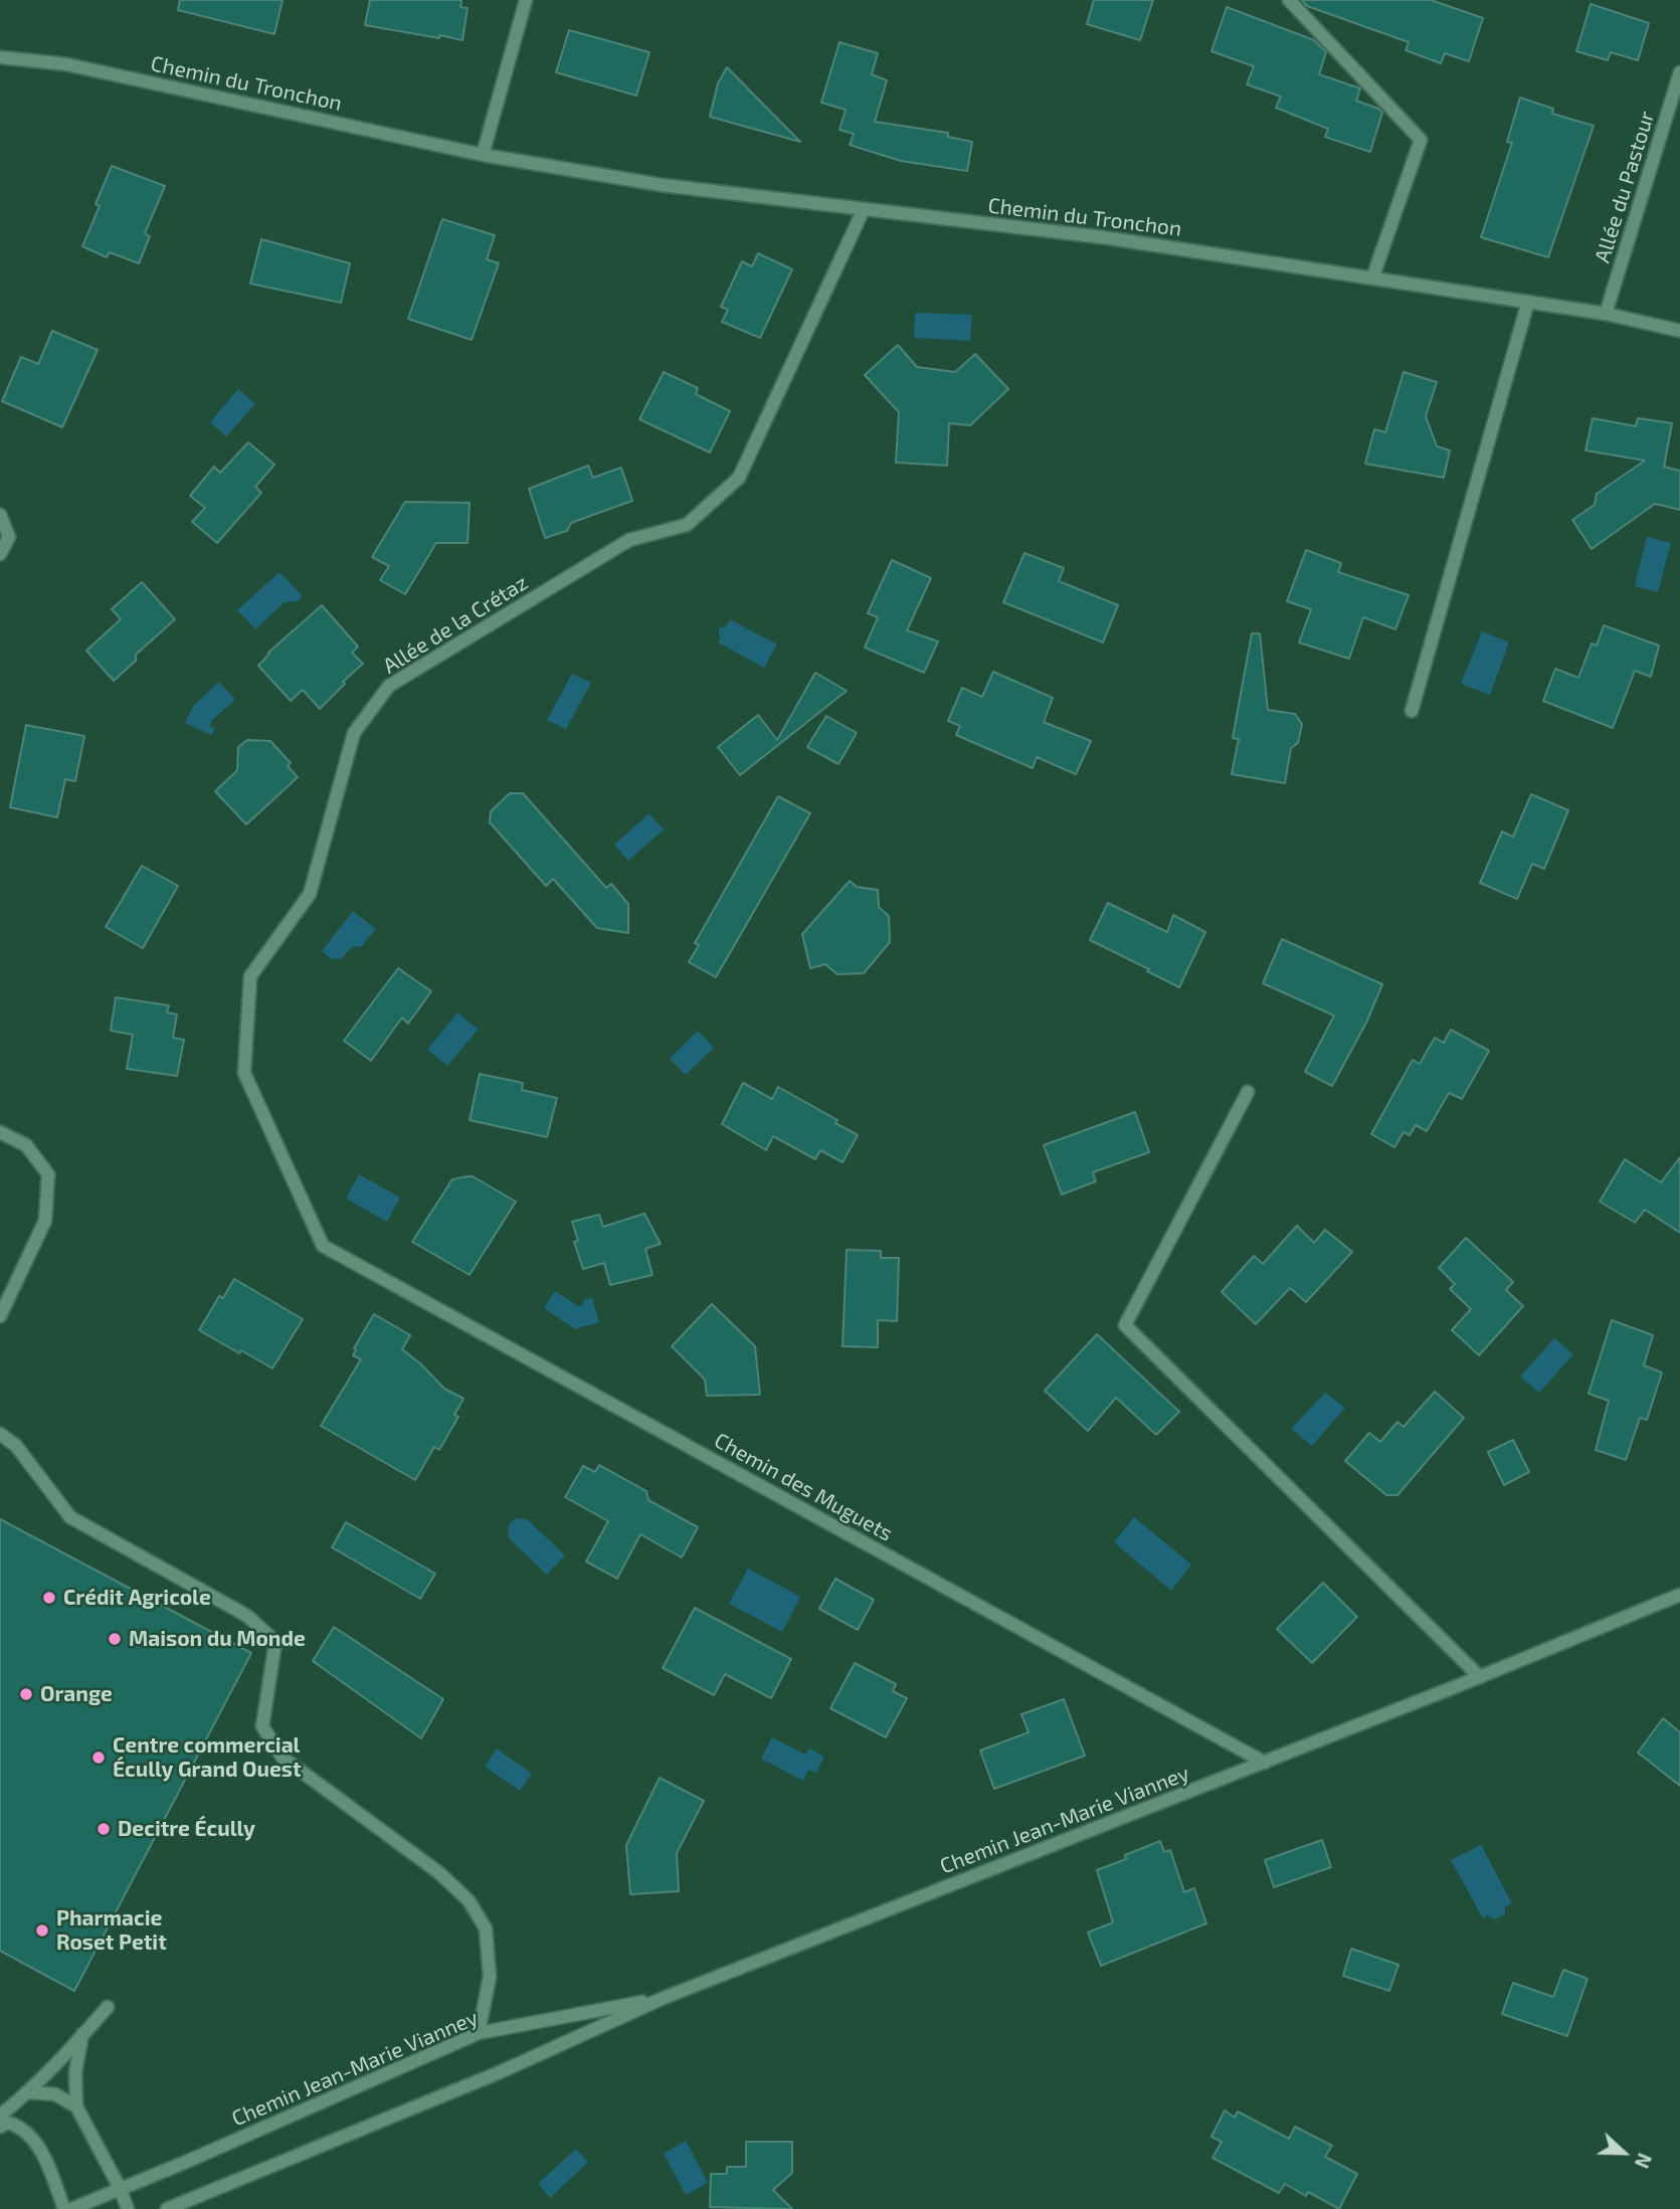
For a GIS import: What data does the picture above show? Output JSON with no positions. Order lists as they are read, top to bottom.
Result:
{
  "streets": {
    "street": [
      "Chemin du Tronchon",
      "Allée du Pastour",
      "Allée de la Crétaz",
      "Chemin des Muguets",
      "Chemin Jean-Marie Vianney"
    ]
  },
  "crossings": [
    ["Chemin du Tronchon", "Allée du Pastour"],
    ["Chemin du Tronchon", "Allée de la Crétaz"],
    ["Allée de la Crétaz", "Chemin des Muguets"],
    ["Chemin des Muguets", "Chemin Jean-Marie Vianney"]
  ],
  "places": [
    "Crédit Agricole",
    "Maison du Monde",
    "Orange",
    "Centre commercial Écully Grand Ouest",
    "Decitre Écully",
    "Pharmacie Roset Petit"
  ],
  "north": "right"
}
